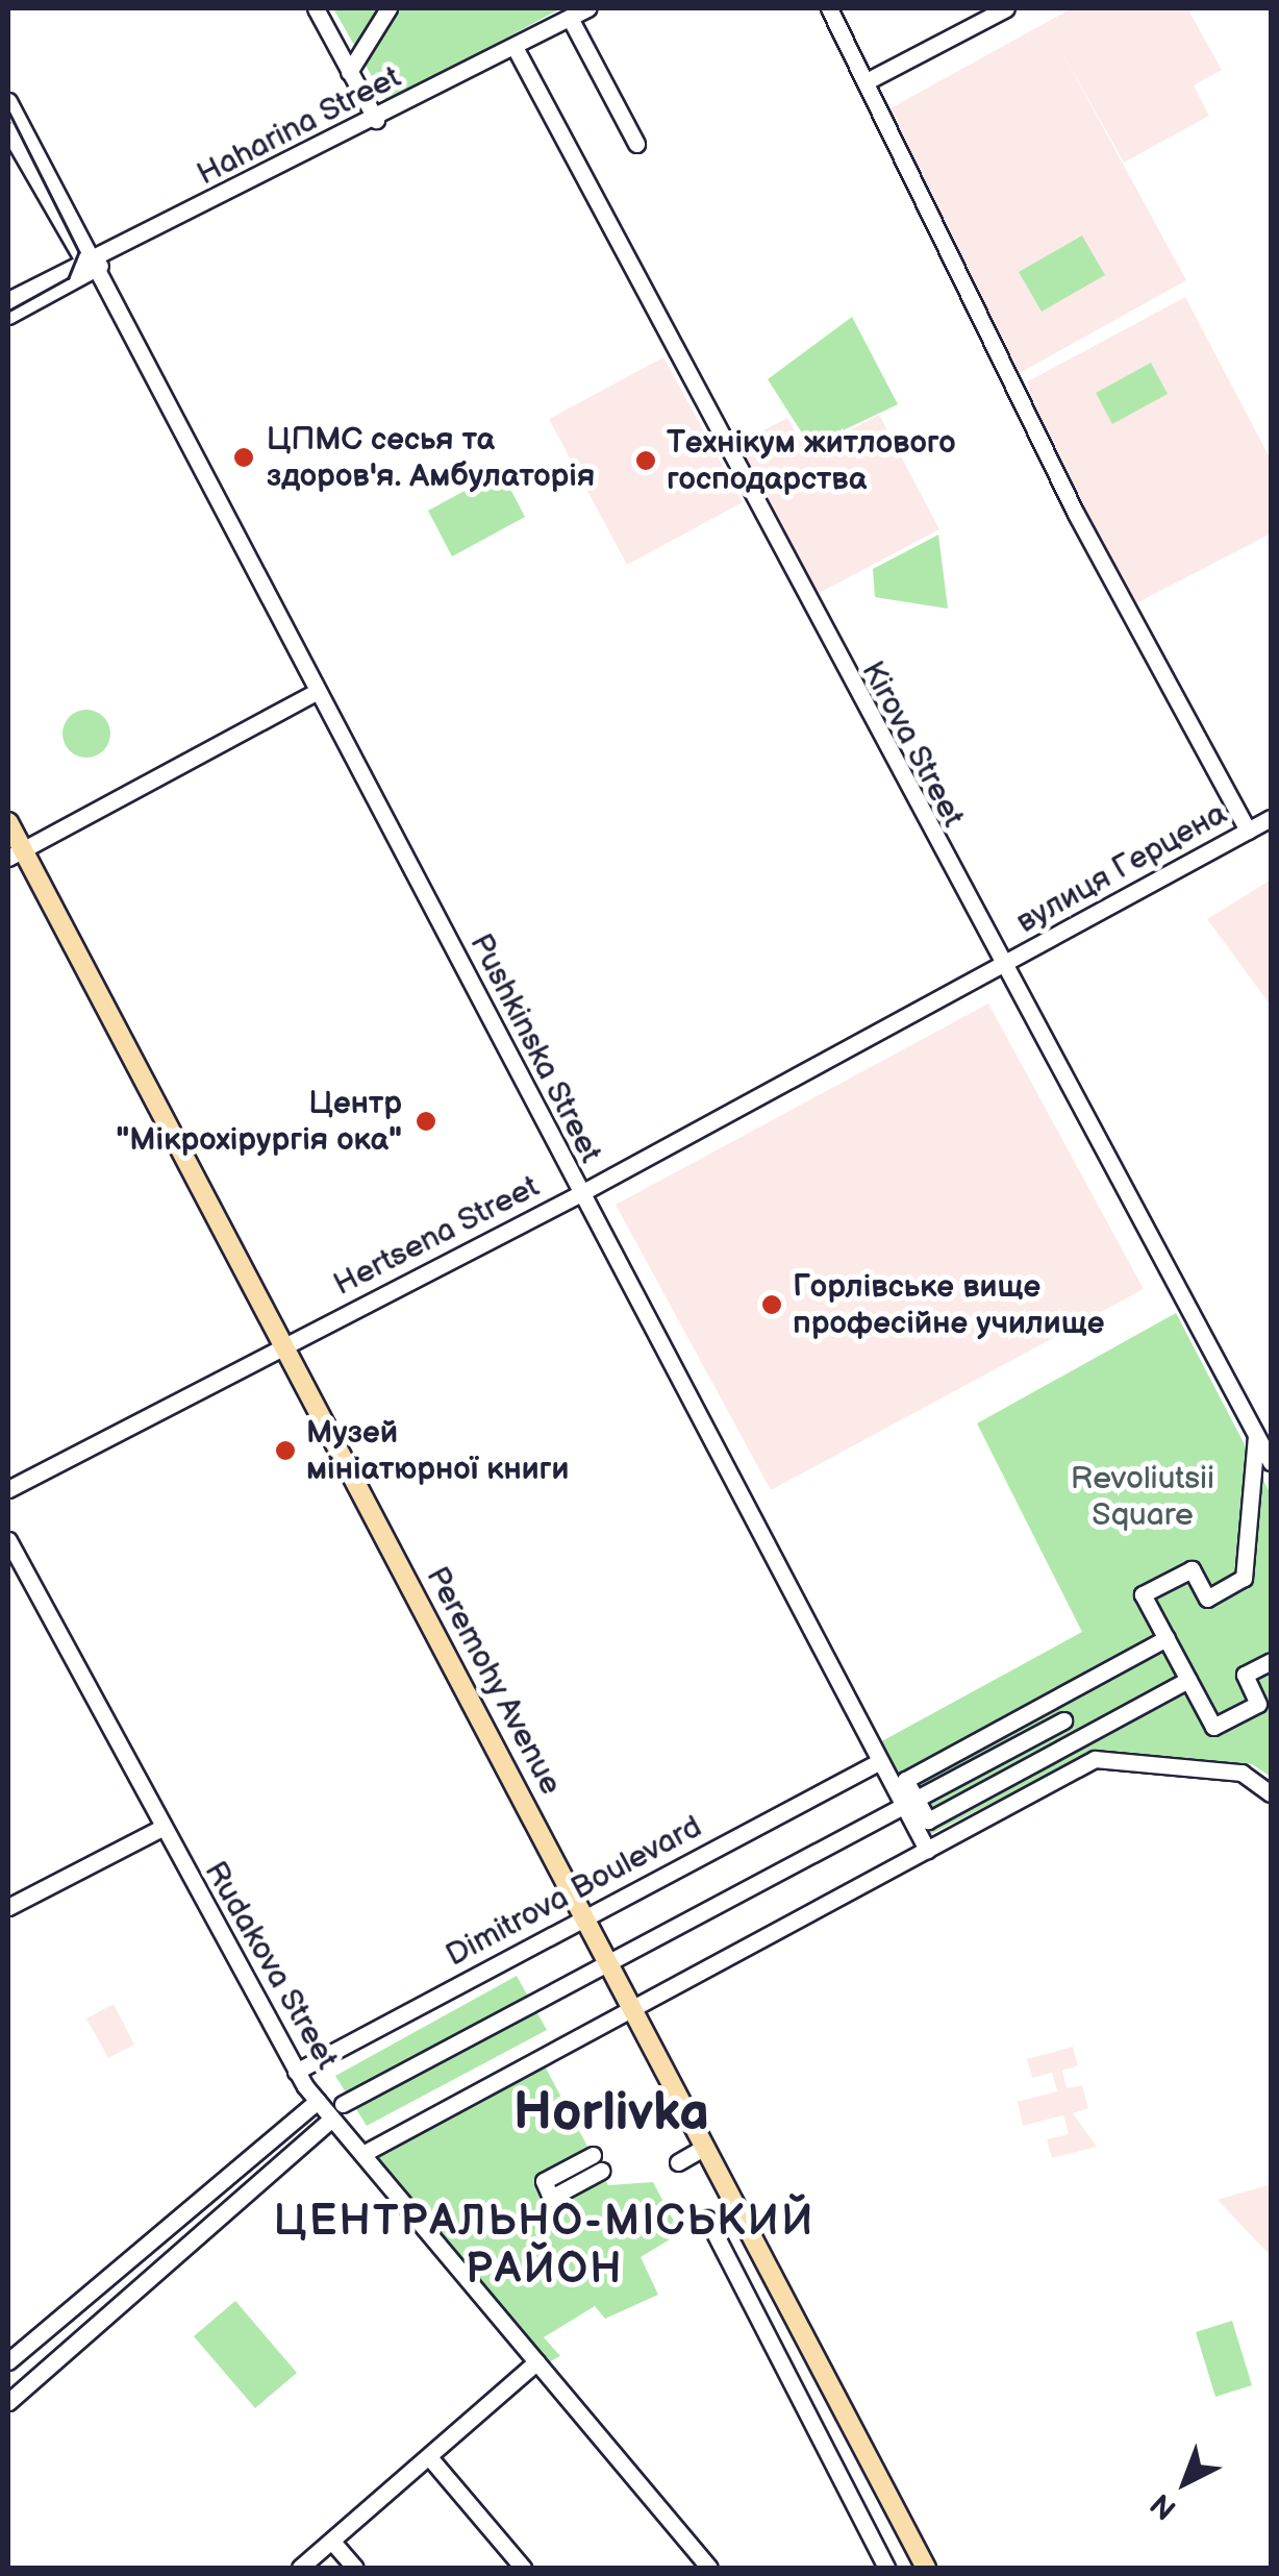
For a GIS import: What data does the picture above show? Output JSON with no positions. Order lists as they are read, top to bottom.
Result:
{
  "streets": {
    "main road": ["Peremohy Avenue"],
    "street": [
      "Haharina Street",
      "Kirova Street",
      "вулиця Герцена",
      "Pushkinska Street",
      "Hertsena Street",
      "Dimitrova Boulevard",
      "Rudakova Street"
    ]
  },
  "crossings": [
    ["Haharina Street", "Kirova Street"],
    ["Haharina Street", "Pushkinska Street"],
    ["Kirova Street", "вулиця Герцена"],
    ["Kirova Street", "Hertsena Street"],
    ["вулиця Герцена", "Hertsena Street"],
    ["Pushkinska Street", "Hertsena Street"],
    ["Pushkinska Street", "Dimitrova Boulevard"],
    ["Hertsena Street", "Peremohy Avenue"],
    ["Peremohy Avenue", "Dimitrova Boulevard"],
    ["Dimitrova Boulevard", "Rudakova Street"]
  ],
  "districts": ["Horlivka", "ЦЕНТРАЛЬНО-МІСЬКИЙ РАЙОН"],
  "parks": ["Revoliutsii Square"],
  "places": [
    "ЦПМС сесья та здоров'я. Амбулаторія",
    "Технікум житлового господарства",
    "Центр \"Мікрохірургія ока\"",
    "Горлівське вище професійне училище",
    "Музей мініатюрної книги"
  ],
  "north": "bottom left"
}
